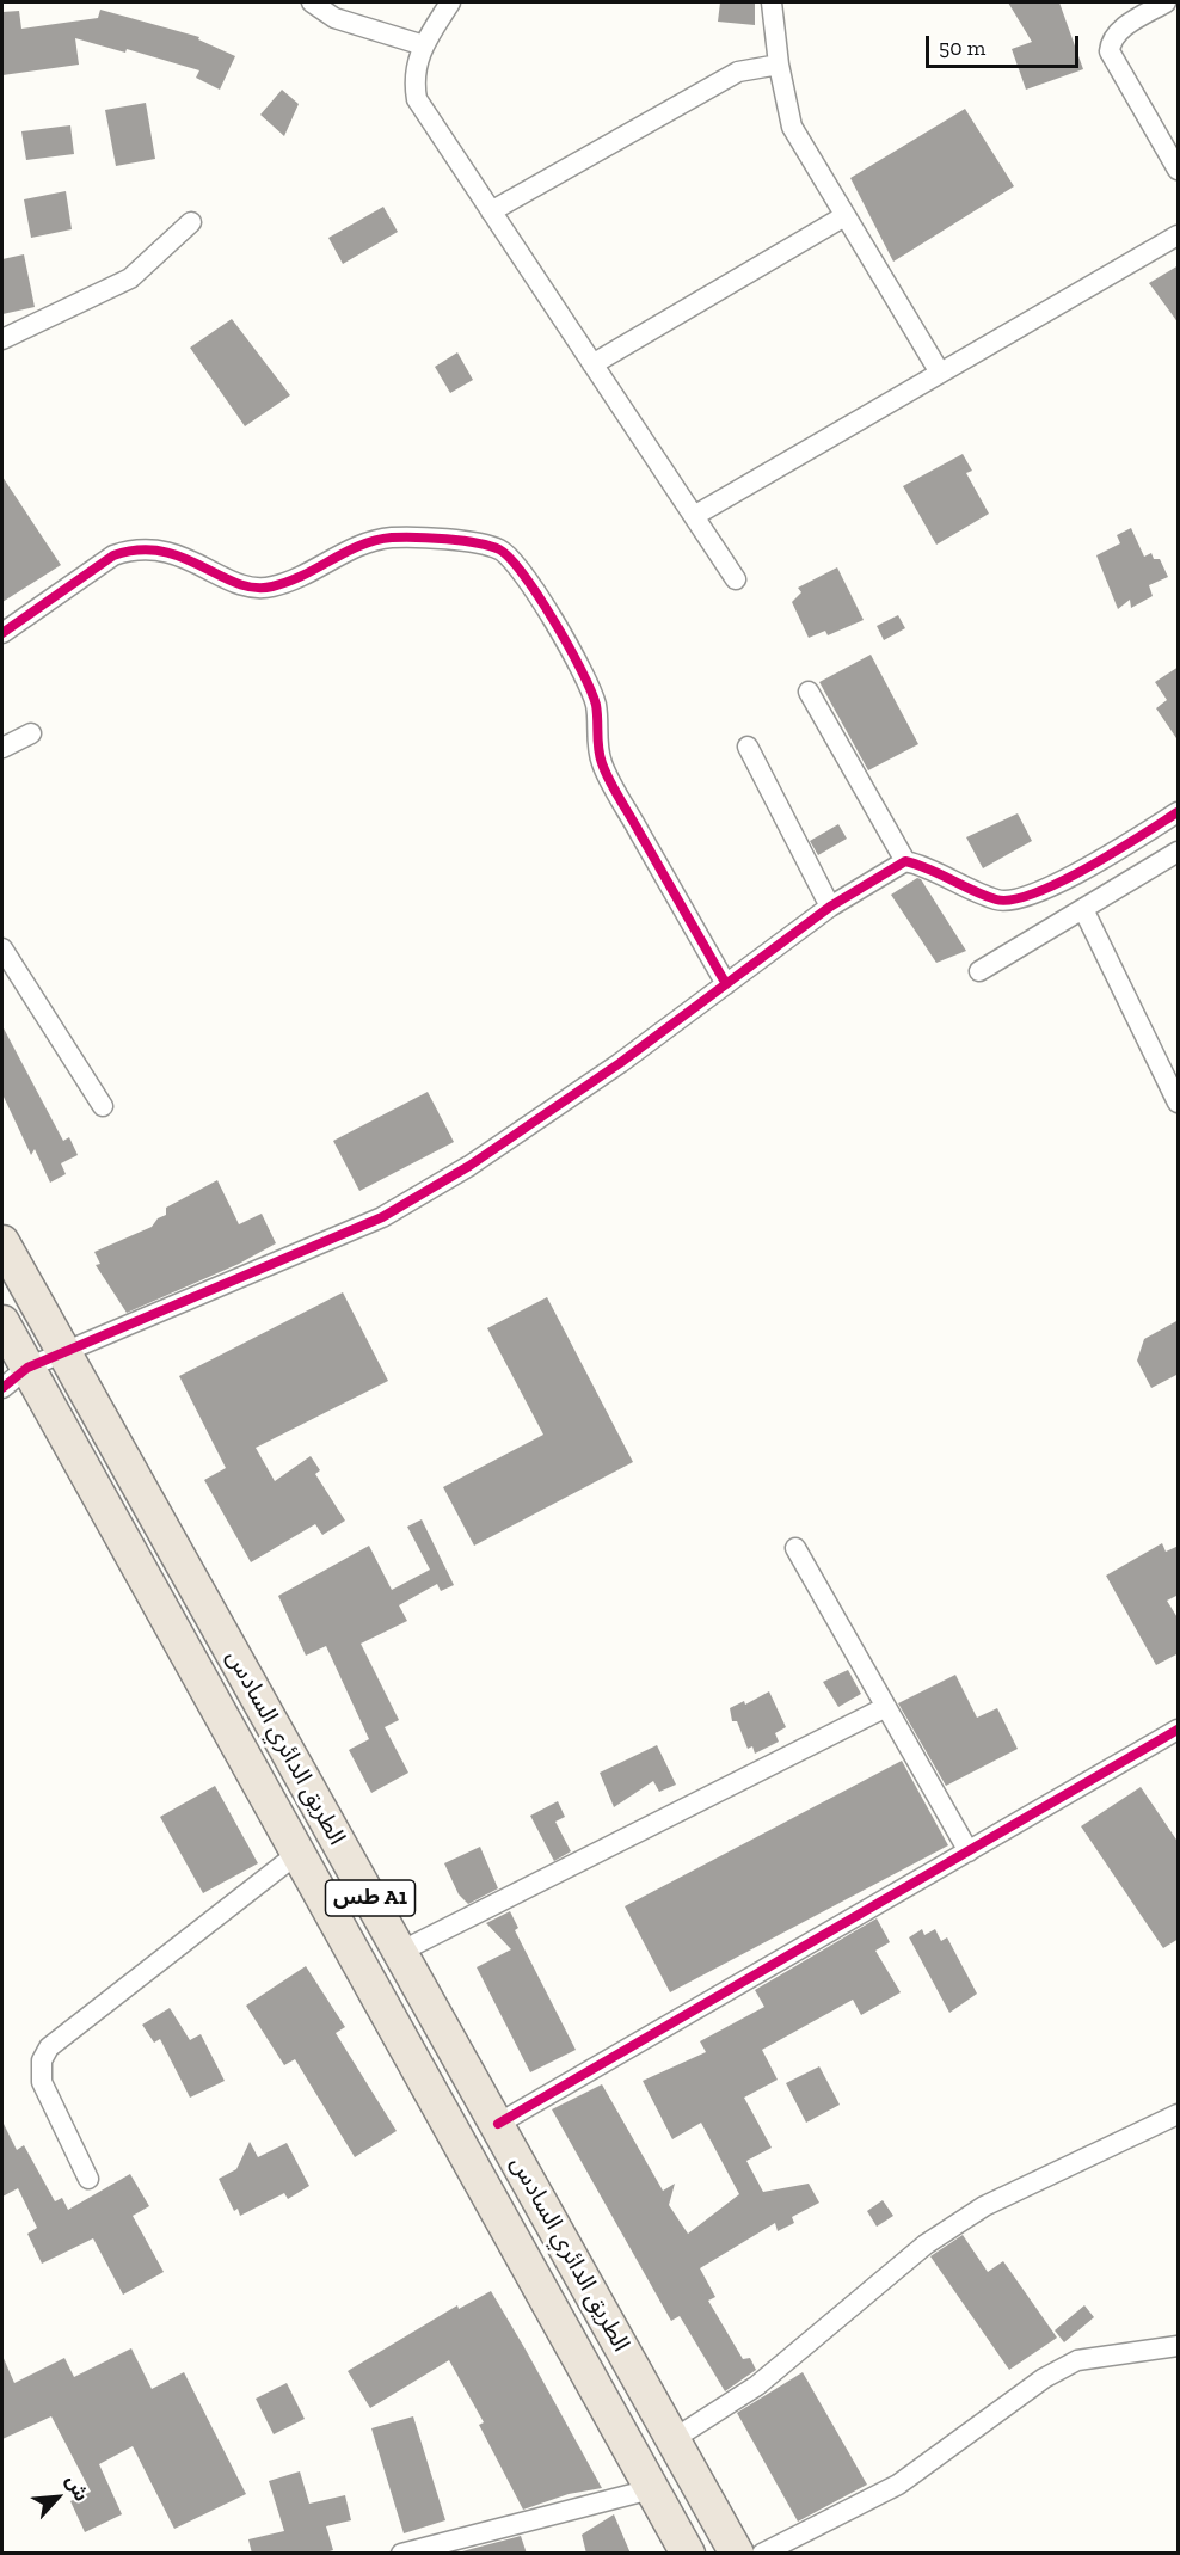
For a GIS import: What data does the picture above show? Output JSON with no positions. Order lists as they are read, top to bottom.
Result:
{
  "streets": {
    "highway": ["الطريق الدائري السادس", "طس A1"]
  },
  "scale_bar": "50 m",
  "north": "top right"
}
